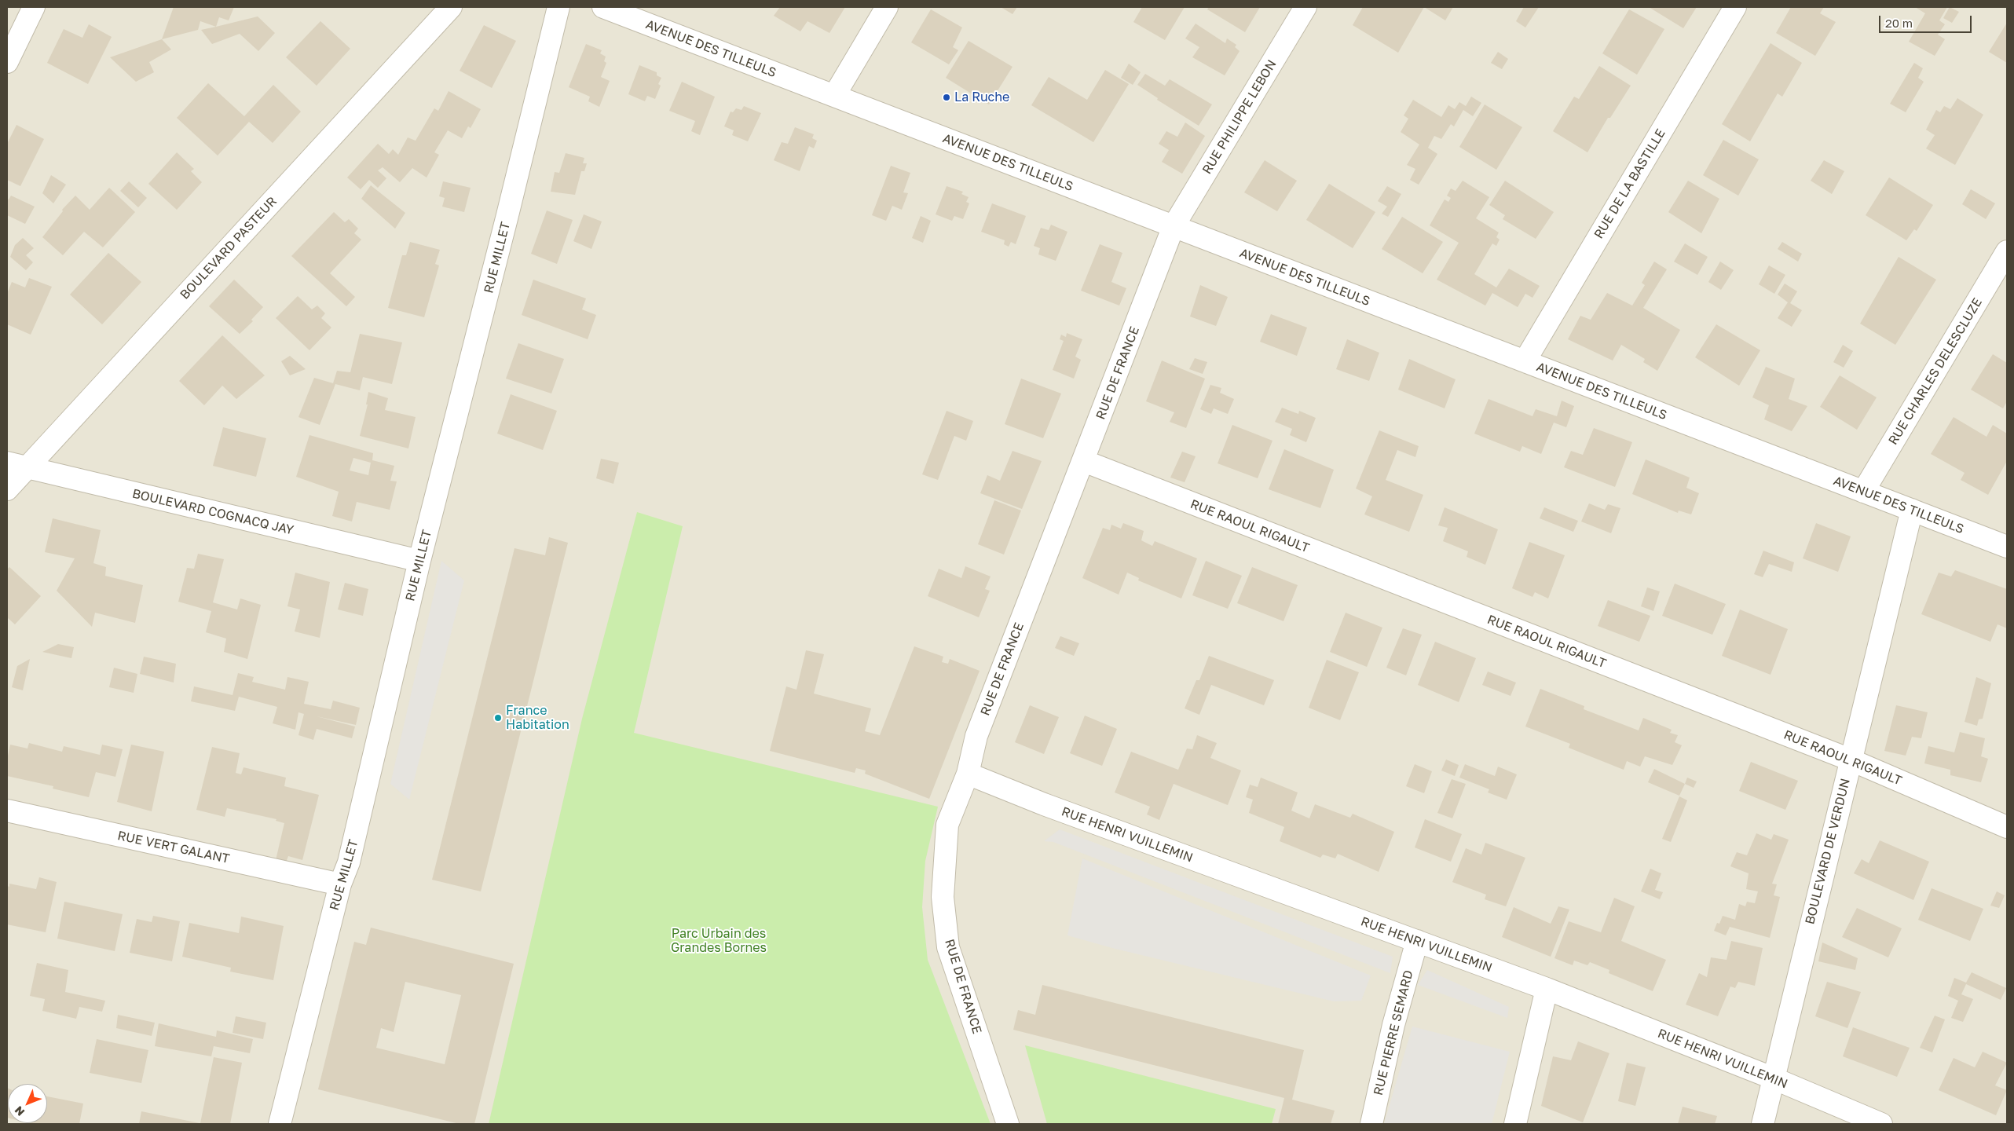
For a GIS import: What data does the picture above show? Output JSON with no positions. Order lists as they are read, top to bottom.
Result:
{
  "streets": {
    "street": [
      "AVENUE DES TILLEULS",
      "RUE PHILIPPE LEBON",
      "RUE DE LA BASTILLE",
      "BOULEVARD PASTEUR",
      "RUE MILLET",
      "RUE CHARLES DELESCLUZE",
      "RUE DE FRANCE",
      "BOULEVARD COGNACQ JAY",
      "RUE RAOUL RIGAULT",
      "RUE HENRI VUILLEMIN",
      "RUE VERT GALANT",
      "BOULEVARD DE VERDUN",
      "RUE PIERRE SEMARD"
    ]
  },
  "crossings": [
    ["AVENUE DES TILLEULS", "RUE PHILIPPE LEBON"],
    ["AVENUE DES TILLEULS", "RUE DE LA BASTILLE"],
    ["AVENUE DES TILLEULS", "RUE CHARLES DELESCLUZE"],
    ["AVENUE DES TILLEULS", "RUE DE FRANCE"],
    ["AVENUE DES TILLEULS", "BOULEVARD DE VERDUN"],
    ["RUE PHILIPPE LEBON", "RUE DE FRANCE"],
    ["BOULEVARD PASTEUR", "BOULEVARD COGNACQ JAY"],
    ["RUE MILLET", "BOULEVARD COGNACQ JAY"],
    ["RUE MILLET", "RUE VERT GALANT"],
    ["RUE DE FRANCE", "RUE RAOUL RIGAULT"],
    ["RUE DE FRANCE", "RUE HENRI VUILLEMIN"],
    ["RUE RAOUL RIGAULT", "BOULEVARD DE VERDUN"],
    ["RUE HENRI VUILLEMIN", "BOULEVARD DE VERDUN"],
    ["RUE HENRI VUILLEMIN", "RUE PIERRE SEMARD"]
  ],
  "parks": ["Parc Urbain des Grandes Bornes"],
  "places": ["La Ruche", "France Habitation"],
  "scale_bar": "20 m",
  "north": "bottom left"
}
